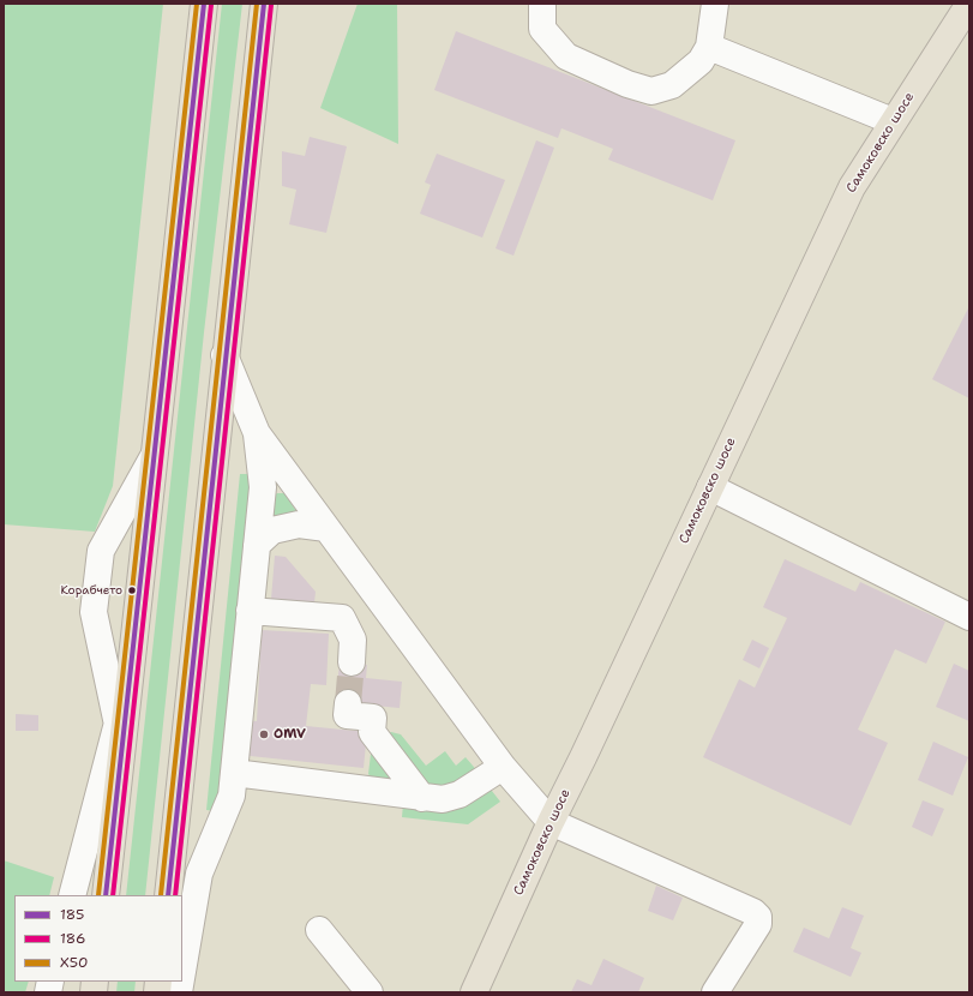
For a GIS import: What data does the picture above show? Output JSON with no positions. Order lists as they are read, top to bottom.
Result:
{
  "streets": {
    "main road": ["Самоковско шосе"]
  },
  "places": ["Корабчето", "OMV"],
  "lines": ["transit line 185", "transit line Х50", "transit line 186"],
  "legend": ["185", "186", "Х50"]
}
